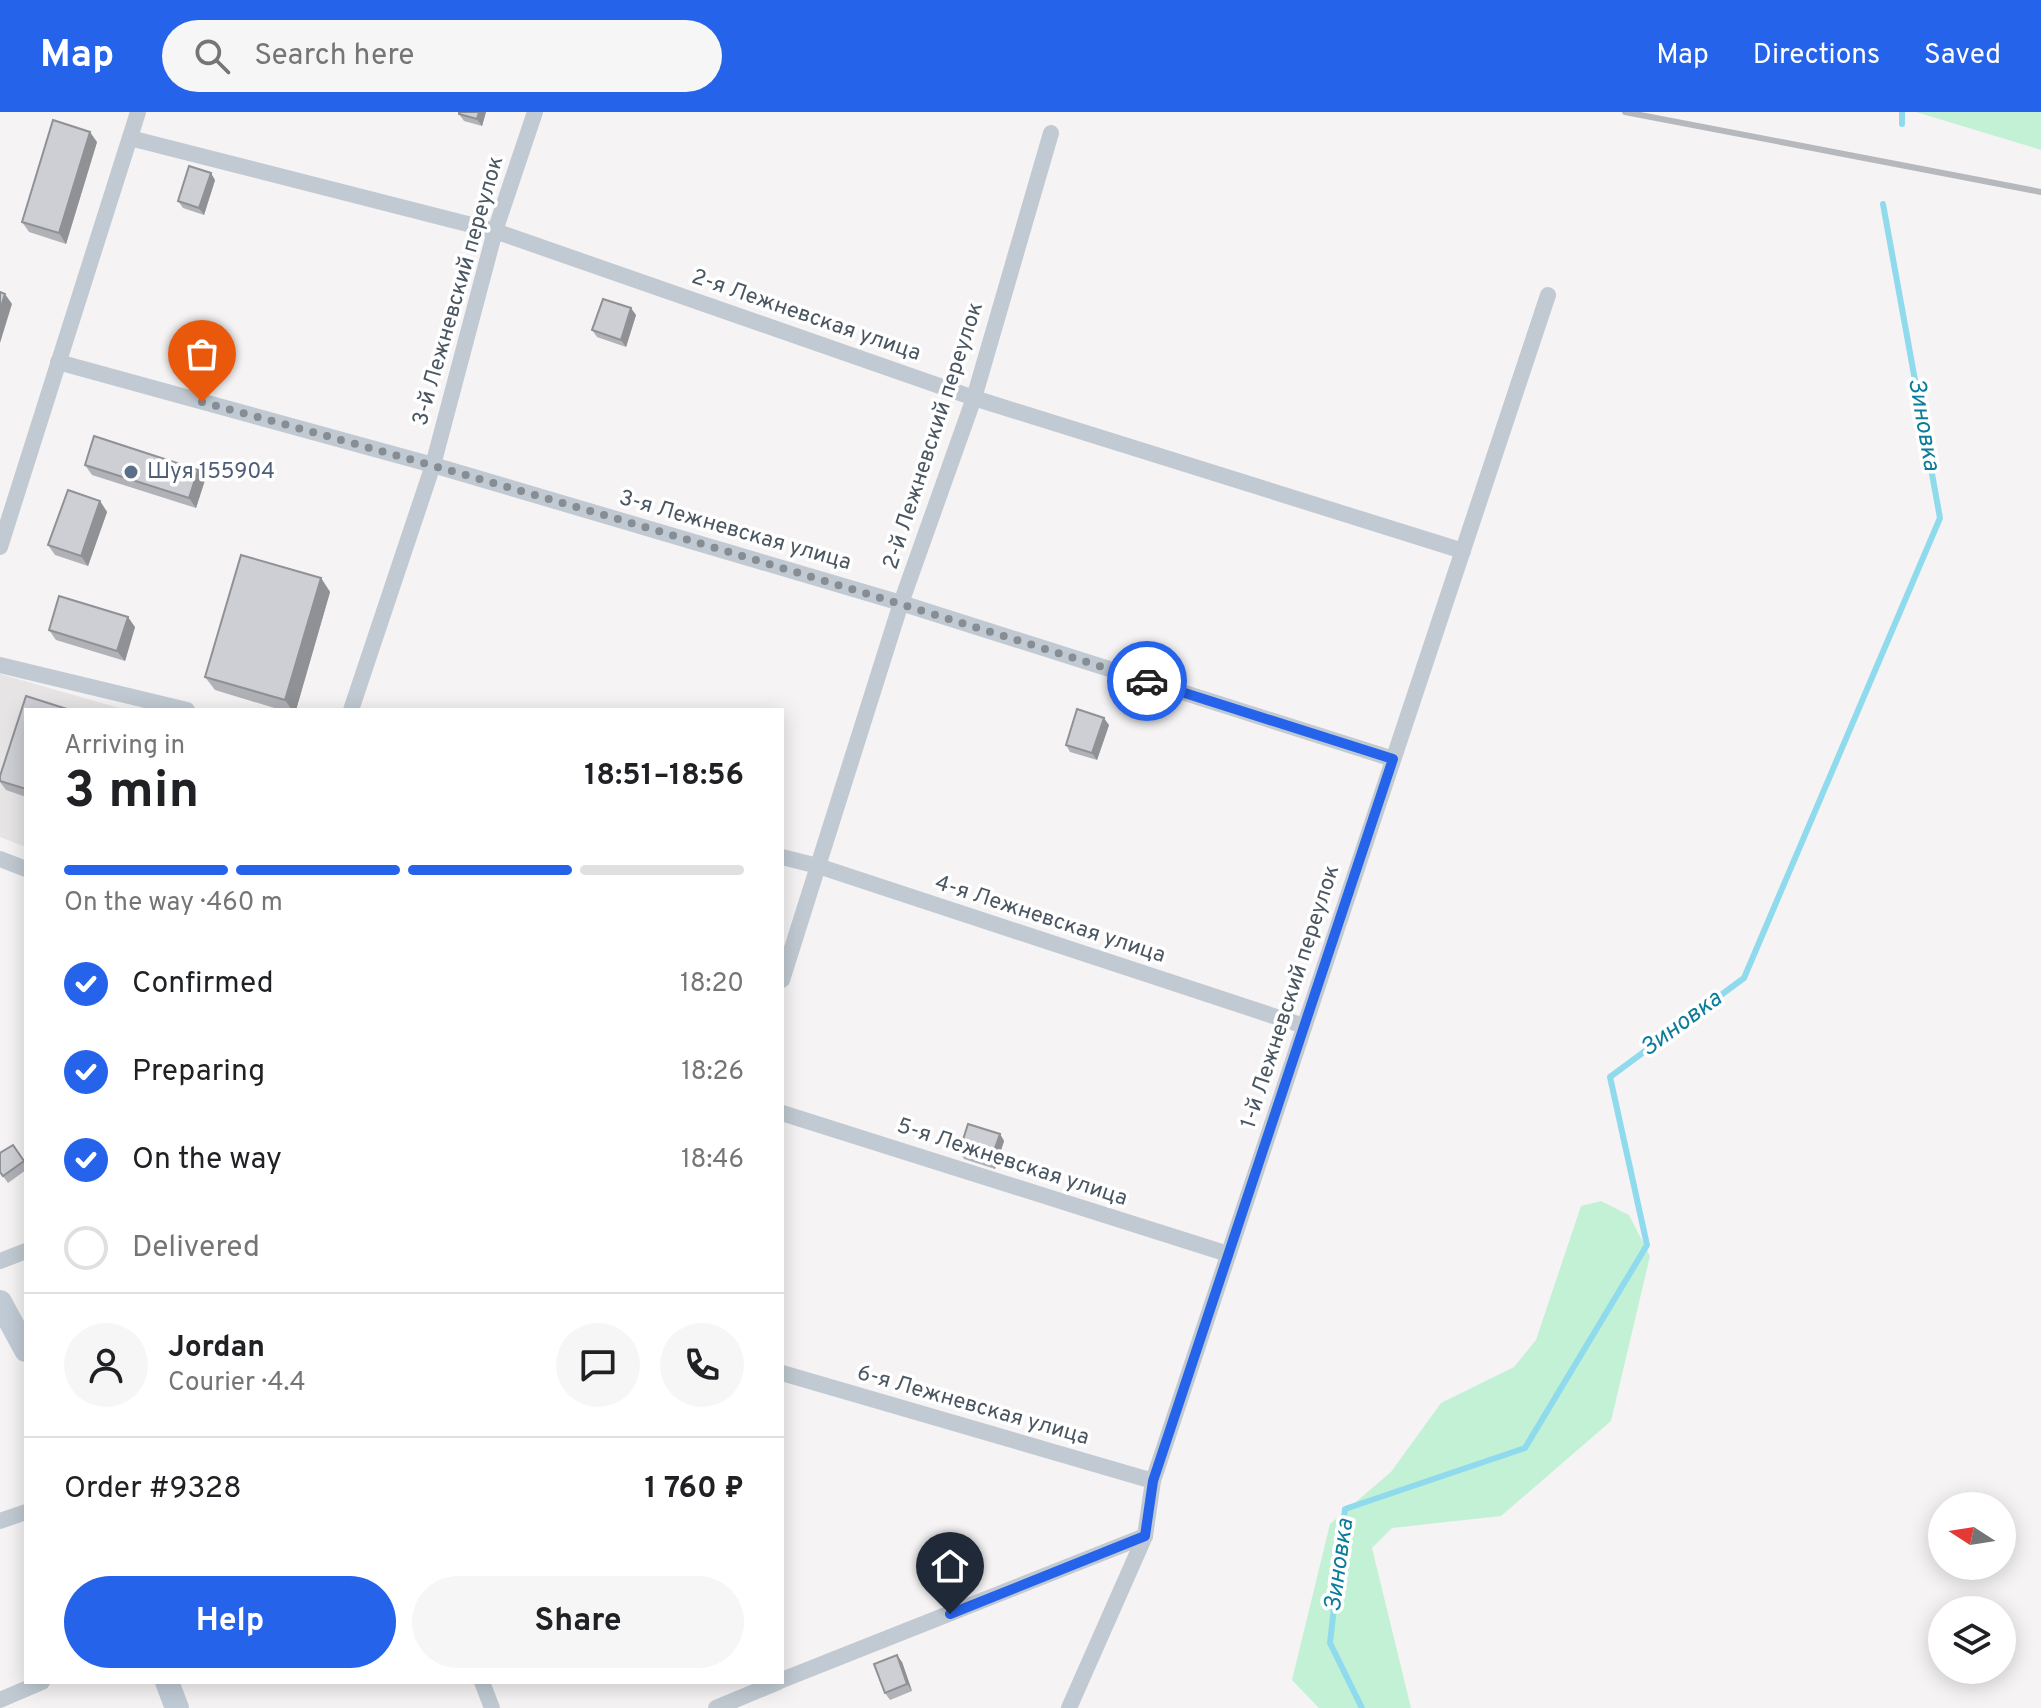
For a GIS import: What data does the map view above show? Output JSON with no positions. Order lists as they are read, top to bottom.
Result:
{
  "streets": {
    "street": [
      "3-й Лежневский переулок",
      "2-я Лежневская улица",
      "2-й Лежневский переулок",
      "3-я Лежневская улица",
      "4-я Лежневская улица",
      "1-й Лежневский переулок",
      "5-я Лежневская улица",
      "6-я Лежневская улица"
    ]
  },
  "crossings": [
    ["3-й Лежневский переулок", "2-я Лежневская улица"],
    ["3-й Лежневский переулок", "3-я Лежневская улица"],
    ["2-я Лежневская улица", "2-й Лежневский переулок"],
    ["2-я Лежневская улица", "1-й Лежневский переулок"],
    ["2-й Лежневский переулок", "3-я Лежневская улица"],
    ["2-й Лежневский переулок", "4-я Лежневская улица"],
    ["3-я Лежневская улица", "1-й Лежневский переулок"],
    ["4-я Лежневская улица", "1-й Лежневский переулок"],
    ["1-й Лежневский переулок", "5-я Лежневская улица"],
    ["1-й Лежневский переулок", "6-я Лежневская улица"]
  ],
  "water": ["Зиновка"],
  "places": ["Шуя 155904"],
  "north": "left",
  "page": {
    "header": "Map",
    "search": "Search here",
    "nav": ["Map", "Directions", "Saved"],
    "heading": ["3 min", "Arriving in", "18:51–18:56"],
    "panel": [
      "Jordan",
      "Courier · 4.4",
      "Order #9328",
      "1 760 ₽"
    ],
    "bar": "On the way · 460 m",
    "list": [
      ["Confirmed", "18:20"],
      ["Preparing", "18:26"],
      ["On the way", "18:46"],
      "Delivered"
    ],
    "buttons": ["Help", "Share"]
  }
}
